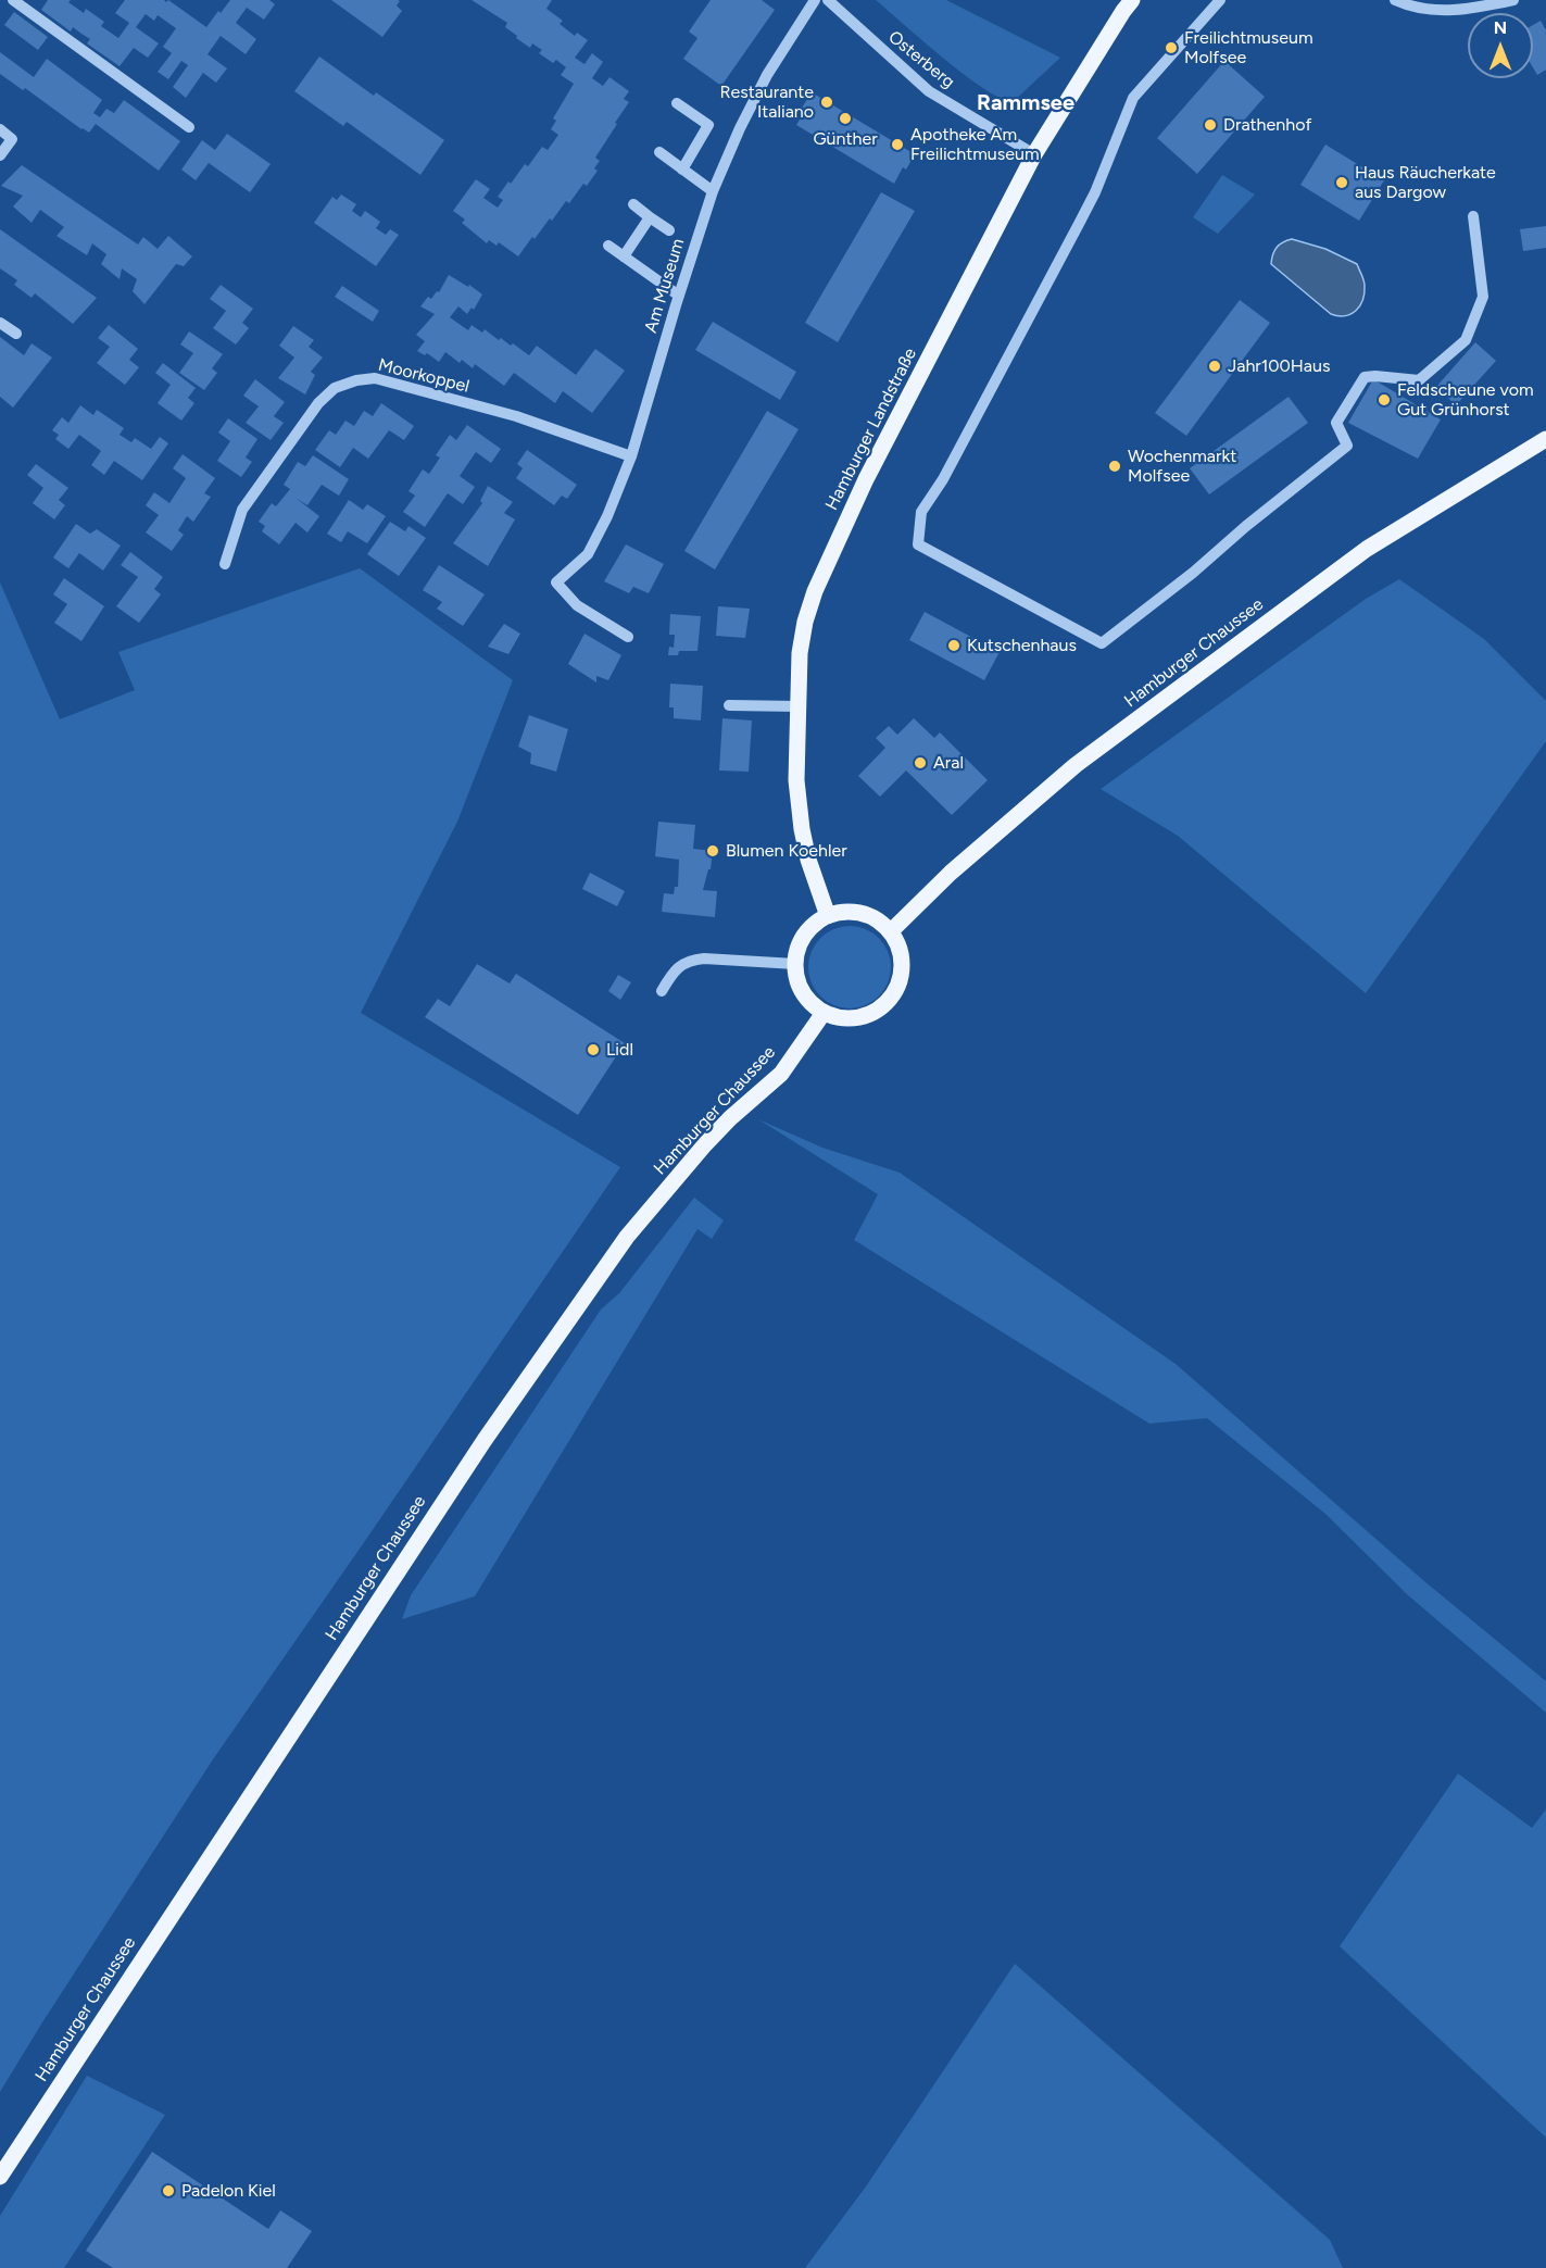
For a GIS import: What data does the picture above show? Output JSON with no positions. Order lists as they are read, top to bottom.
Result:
{
  "streets": {
    "main road": ["Hamburger Landstraße", "Hamburger Chaussee"],
    "street": ["Osterberg", "Am Museum", "Moorkoppel"]
  },
  "crossings": [
    ["Osterberg", "Hamburger Landstraße"],
    ["Am Museum", "Moorkoppel"],
    ["Hamburger Landstraße", "Hamburger Chaussee"]
  ],
  "districts": ["Rammsee"],
  "places": [
    "Freilichtmuseum Molfsee",
    "Restaurante Italiano",
    "Günther",
    "Drathenhof",
    "Apotheke Am Freilichtmuseum",
    "Haus Räucherkate aus Dargow",
    "Jahr100Haus",
    "Feldscheune vom Gut Grünhorst",
    "Wochenmarkt Molfsee",
    "Kutschenhaus",
    "Aral",
    "Blumen Koehler",
    "Lidl",
    "Padelon Kiel"
  ],
  "north": "top"
}
